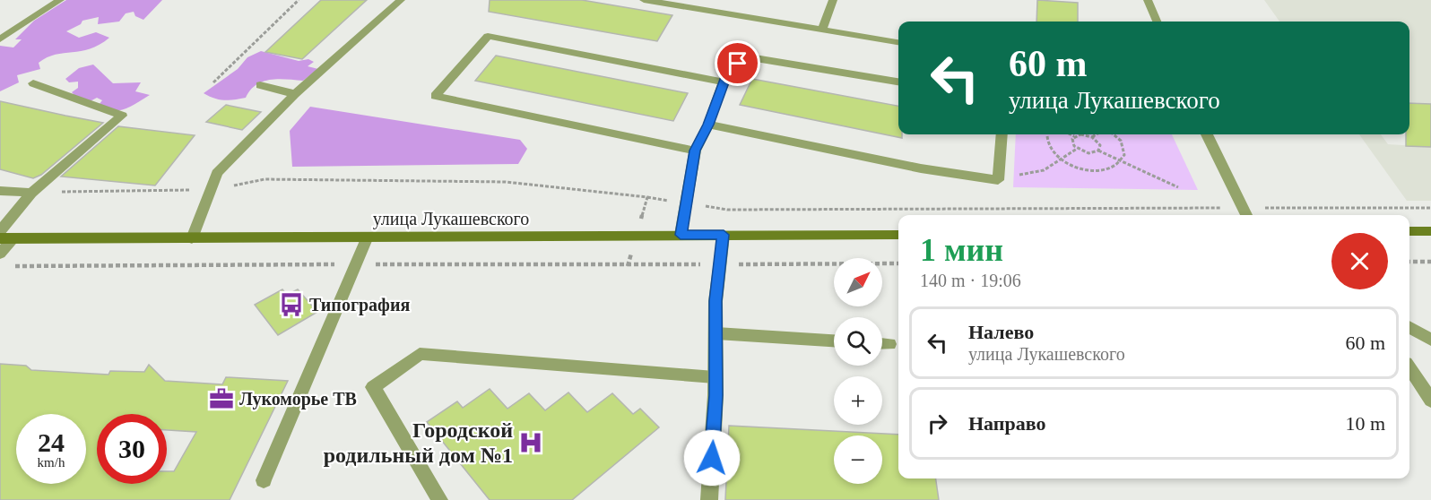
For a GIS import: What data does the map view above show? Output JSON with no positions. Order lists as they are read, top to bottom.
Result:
{
  "streets": {
    "main road": ["улица Лукашевского"]
  },
  "places": {
    "bus stop": ["Типография"],
    "office": ["Лукоморье ТВ"],
    "hospital": ["Городской родильный дом №1"]
  },
  "north": "top right",
  "page": {
    "turn": ["60 m", "улица Лукашевского"],
    "heading": ["1 мин", "140 m · 19:06"],
    "map_buttons": ["+", "−"],
    "list": [
      {
        "name": "Налево",
        "note": "улица Лукашевского",
        "value": "60 m"
      },
      {
        "name": "Направо",
        "value": "10 m"
      }
    ],
    "speed": "24 km/h",
    "limit": "30"
  }
}
